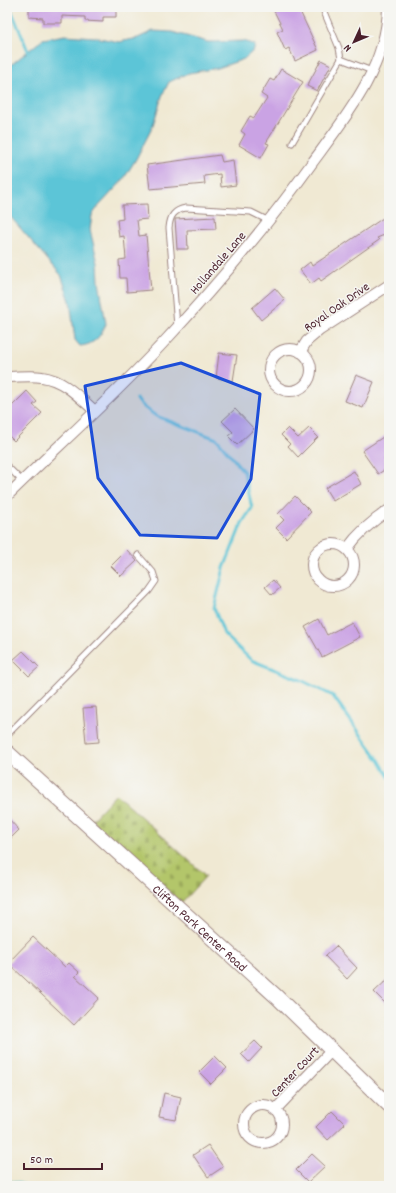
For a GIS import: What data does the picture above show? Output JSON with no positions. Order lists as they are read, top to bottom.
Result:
{
  "streets": {
    "street": [
      "Hollandale Lane",
      "Royal Oak Drive",
      "Clifton Park Center Road",
      "Center Court"
    ]
  },
  "crossings": [
    ["Clifton Park Center Road", "Center Court"]
  ],
  "scale_bar": "50 m",
  "north": "bottom left"
}
